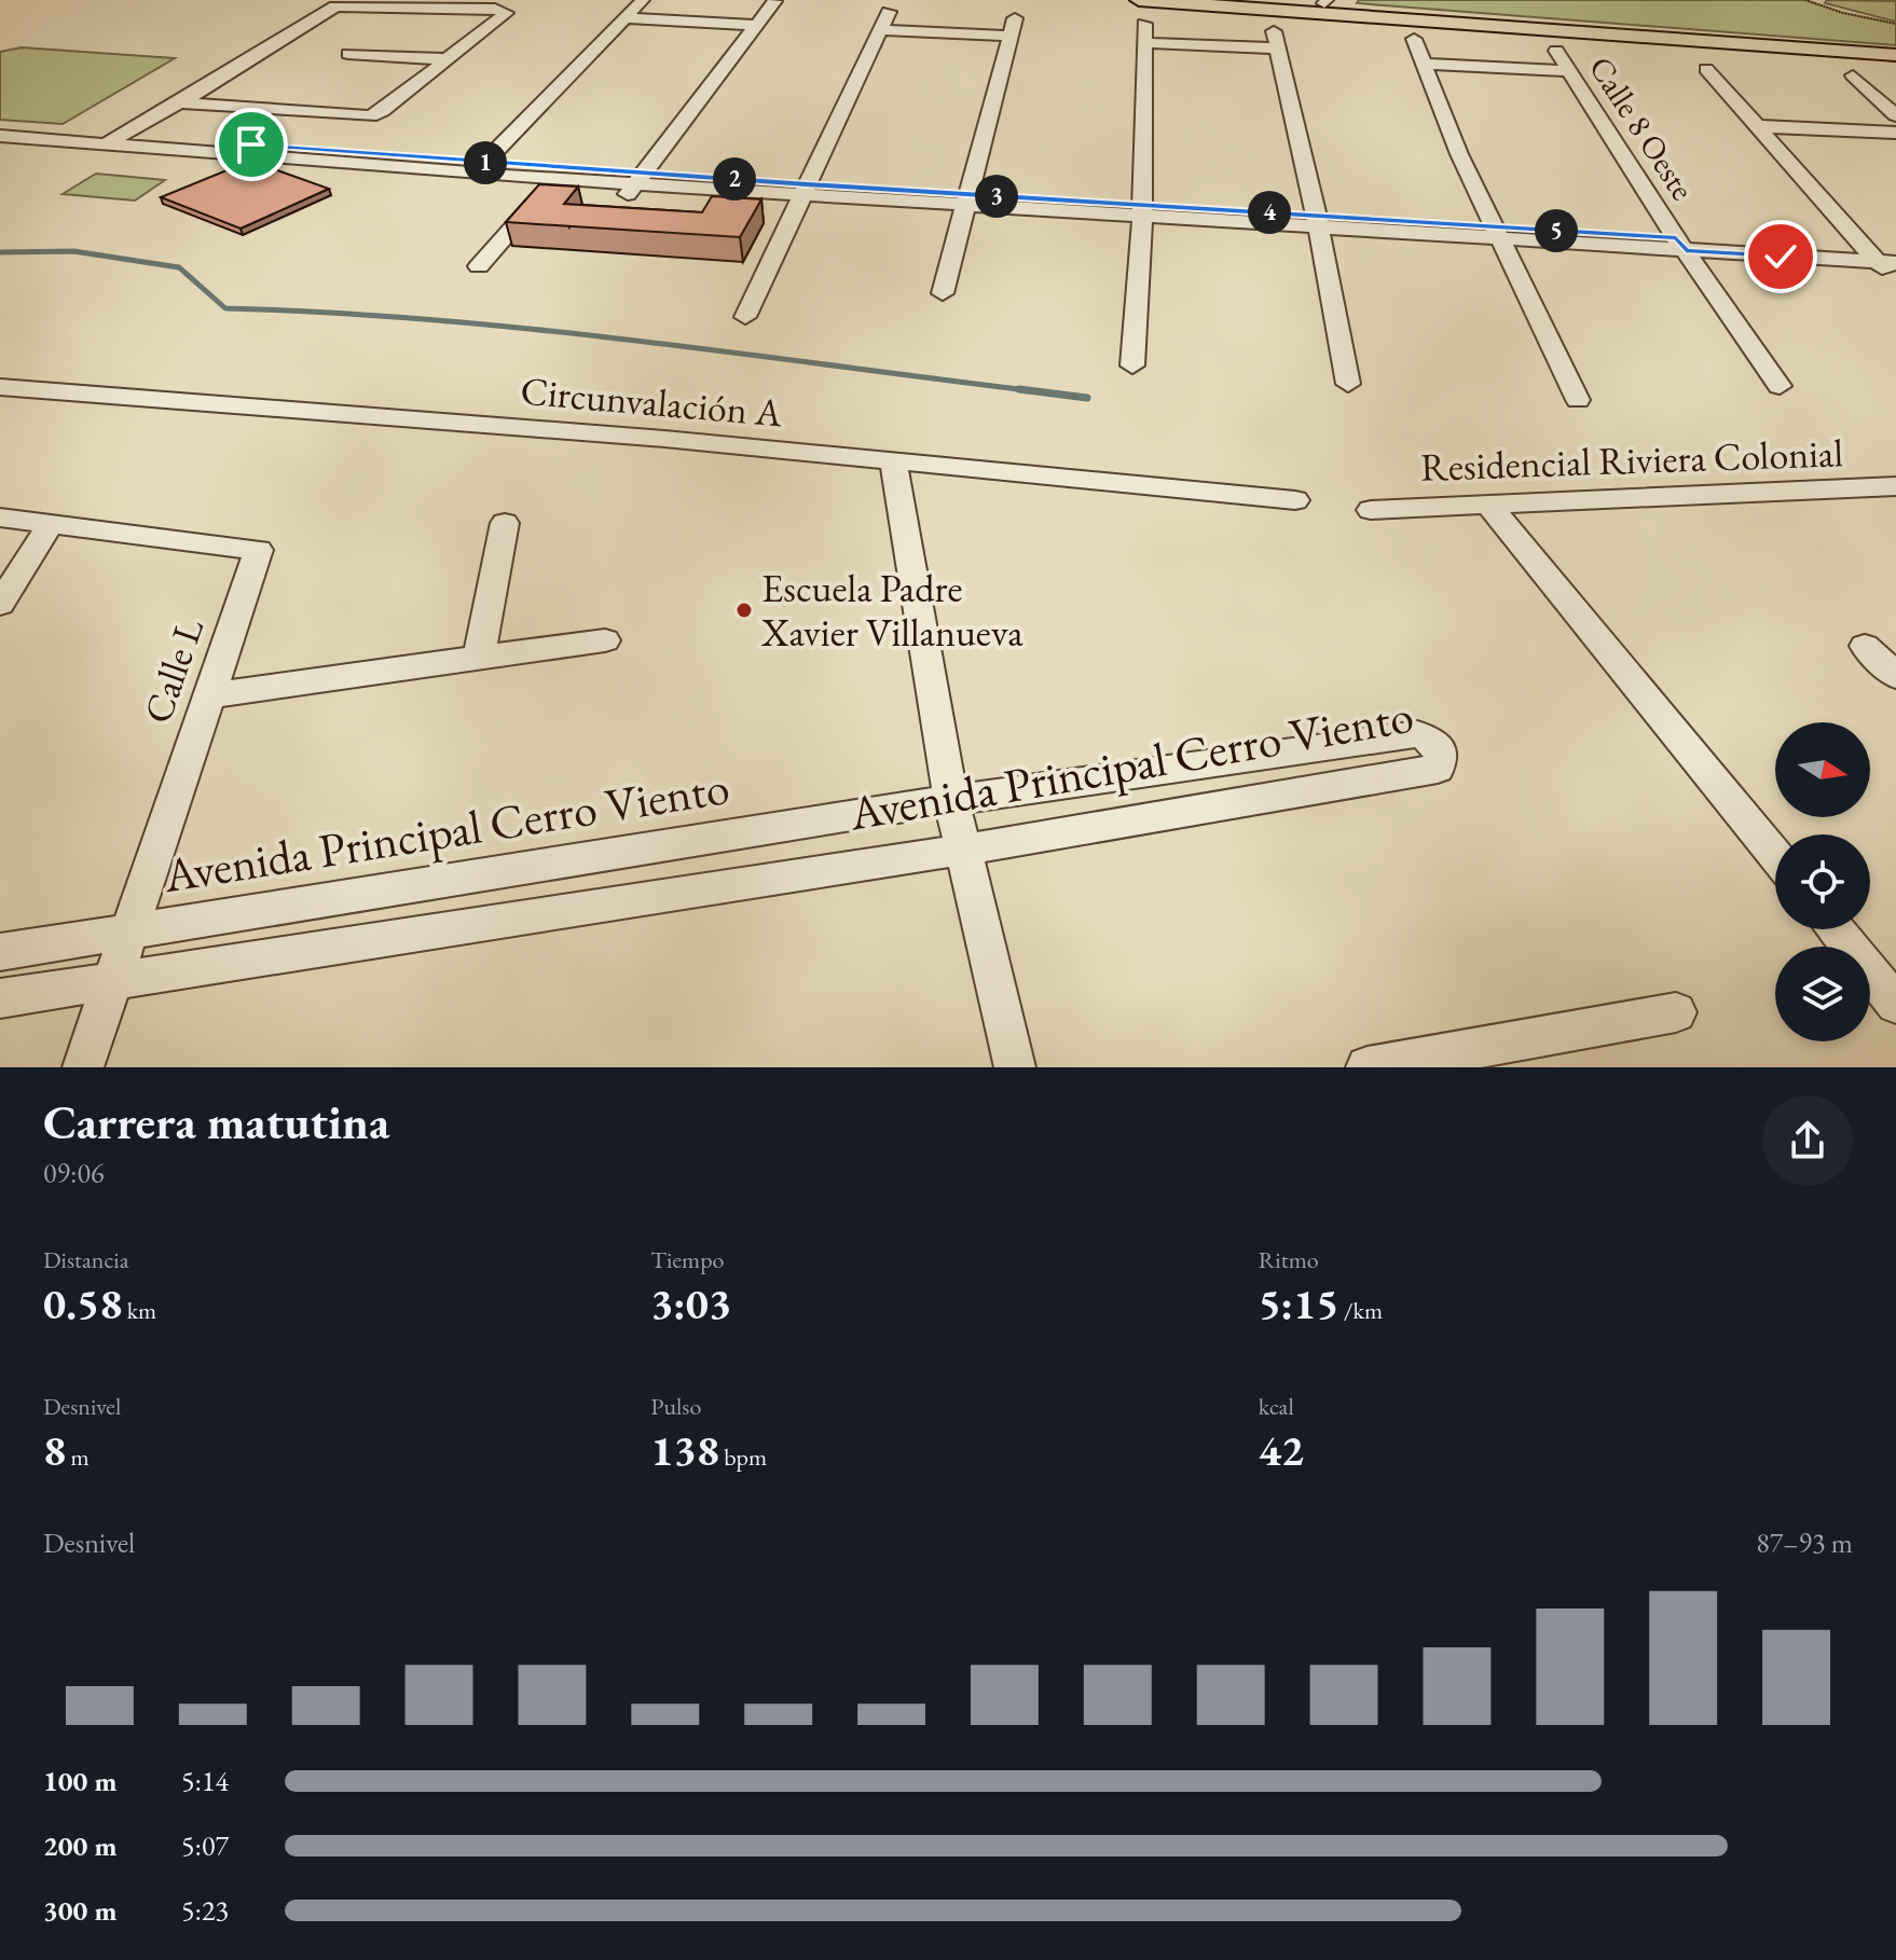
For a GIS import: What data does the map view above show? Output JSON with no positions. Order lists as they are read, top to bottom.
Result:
{
  "streets": {
    "street": [
      "Calle 8 Oeste",
      "Circunvalación A",
      "Residencial Riviera Colonial",
      "Calle L",
      "Avenida Principal Cerro Viento"
    ]
  },
  "crossings": [
    ["Calle L", "Avenida Principal Cerro Viento"]
  ],
  "places": ["Escuela Padre Xavier Villanueva"],
  "north": "right",
  "page": {
    "pins": [
      "1",
      "2",
      "3",
      "4",
      "5"
    ],
    "heading": ["Carrera matutina", "09:06"],
    "stats": [
      ["Distancia", "0.58 km"],
      ["Tiempo", "3:03"],
      ["Ritmo", "5:15 /km"],
      ["Desnivel", "8 m"],
      ["Pulso", "138 bpm"],
      ["kcal", "42"]
    ],
    "chart": ["Desnivel", "87–93 m"],
    "list": [
      {
        "name": "100 m",
        "note": "5:14"
      },
      {
        "name": "200 m",
        "note": "5:07"
      },
      {
        "name": "300 m",
        "note": "5:23"
      }
    ]
  }
}
